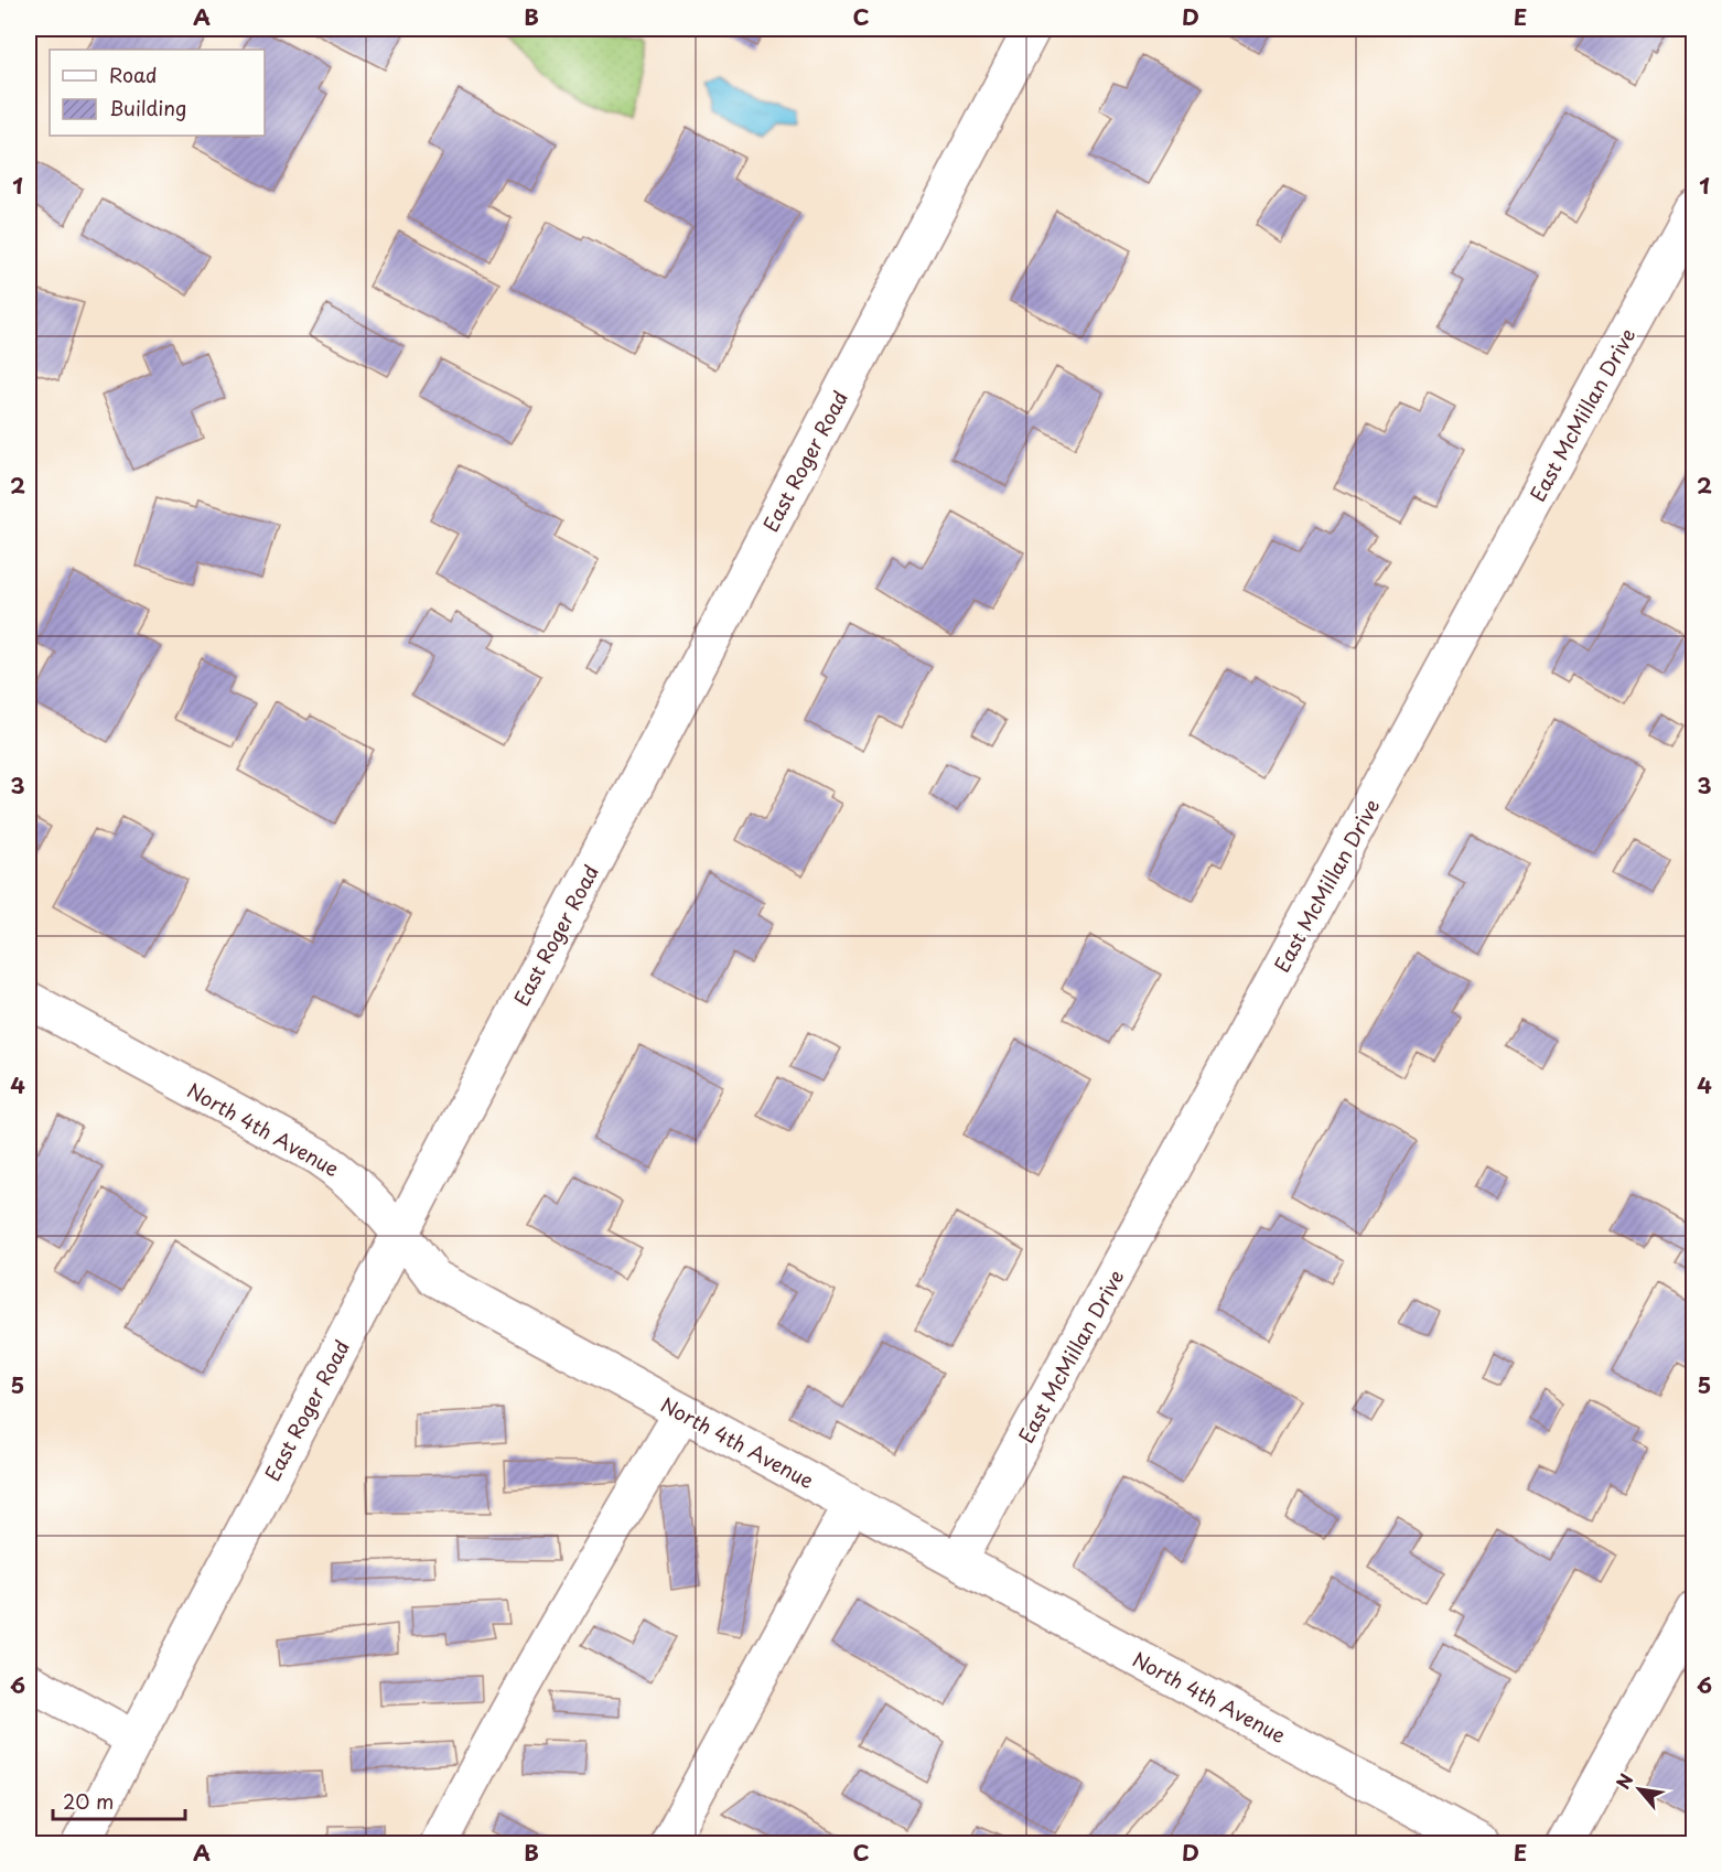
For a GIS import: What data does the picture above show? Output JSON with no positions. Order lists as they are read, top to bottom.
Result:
{
  "streets": {
    "street": ["East McMillan Drive", "East Roger Road", "North 4th Avenue"]
  },
  "crossings": [
    ["East McMillan Drive", "North 4th Avenue"],
    ["East Roger Road", "North 4th Avenue"]
  ],
  "legend": ["Road", "Building"],
  "scale_bar": "20 m",
  "north": "top left",
  "grid": {
    "columns": [
      "A",
      "B",
      "C",
      "D",
      "E"
    ],
    "rows": [
      "1",
      "2",
      "3",
      "4",
      "5",
      "6"
    ]
  }
}
